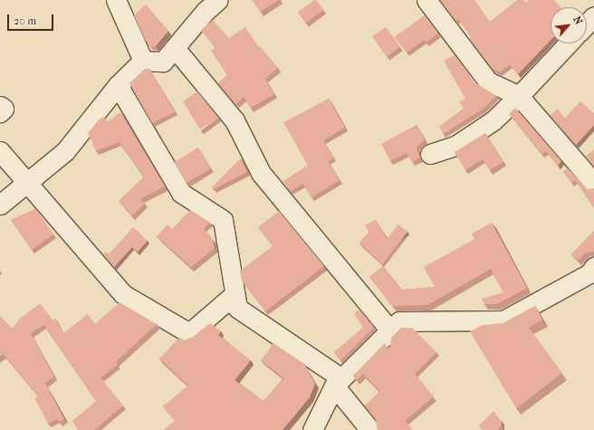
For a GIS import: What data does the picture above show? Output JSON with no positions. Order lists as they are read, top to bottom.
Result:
{
  "scale_bar": "20 m",
  "north": "top right"
}
